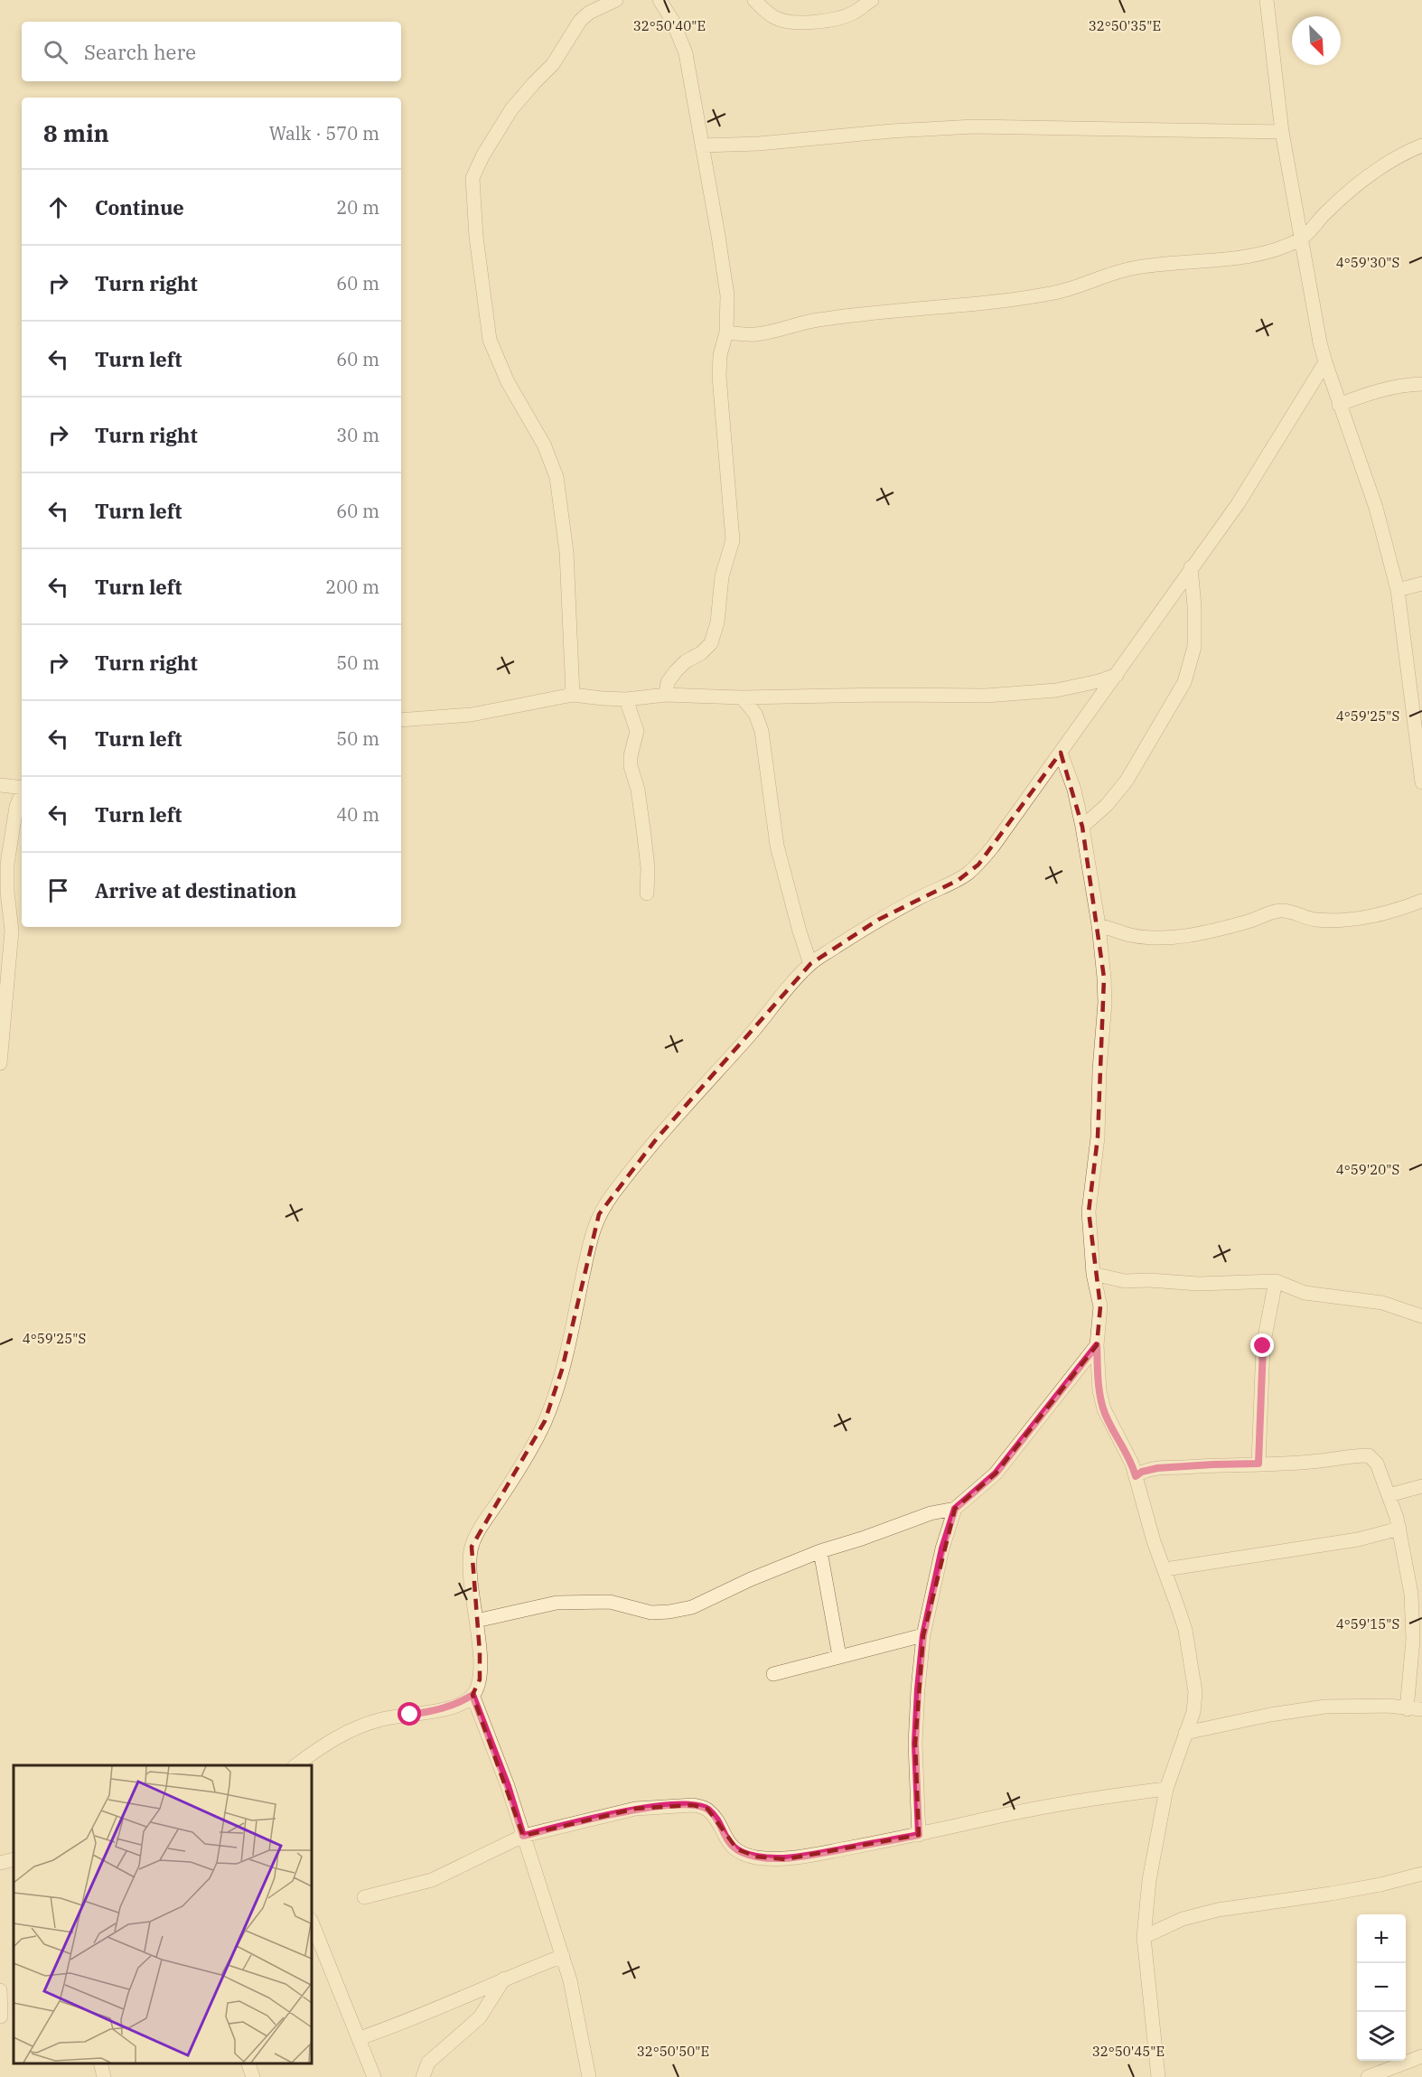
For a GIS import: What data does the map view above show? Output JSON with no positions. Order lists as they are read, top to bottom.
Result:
{
  "north": "bottom right",
  "page": {
    "search": "Search here",
    "heading": ["8 min", "Walk · 570 m"],
    "list": [
      ["Continue", "20 m"],
      ["Turn right", "60 m"],
      ["Turn left", "60 m"],
      ["Turn right", "30 m"],
      ["Turn left", "60 m"],
      ["Turn left", "200 m"],
      ["Turn right", "50 m"],
      ["Turn left", "50 m"],
      ["Turn left", "40 m"],
      "Arrive at destination"
    ],
    "map_buttons": ["+", "−"]
  },
  "coordinates": [
    "32°50'40\"E",
    "32°50'35\"E",
    "4°59'30\"S",
    "4°59'25\"S",
    "4°59'20\"S",
    "4°59'15\"S",
    "32°50'50\"E",
    "32°50'45\"E"
  ]
}
